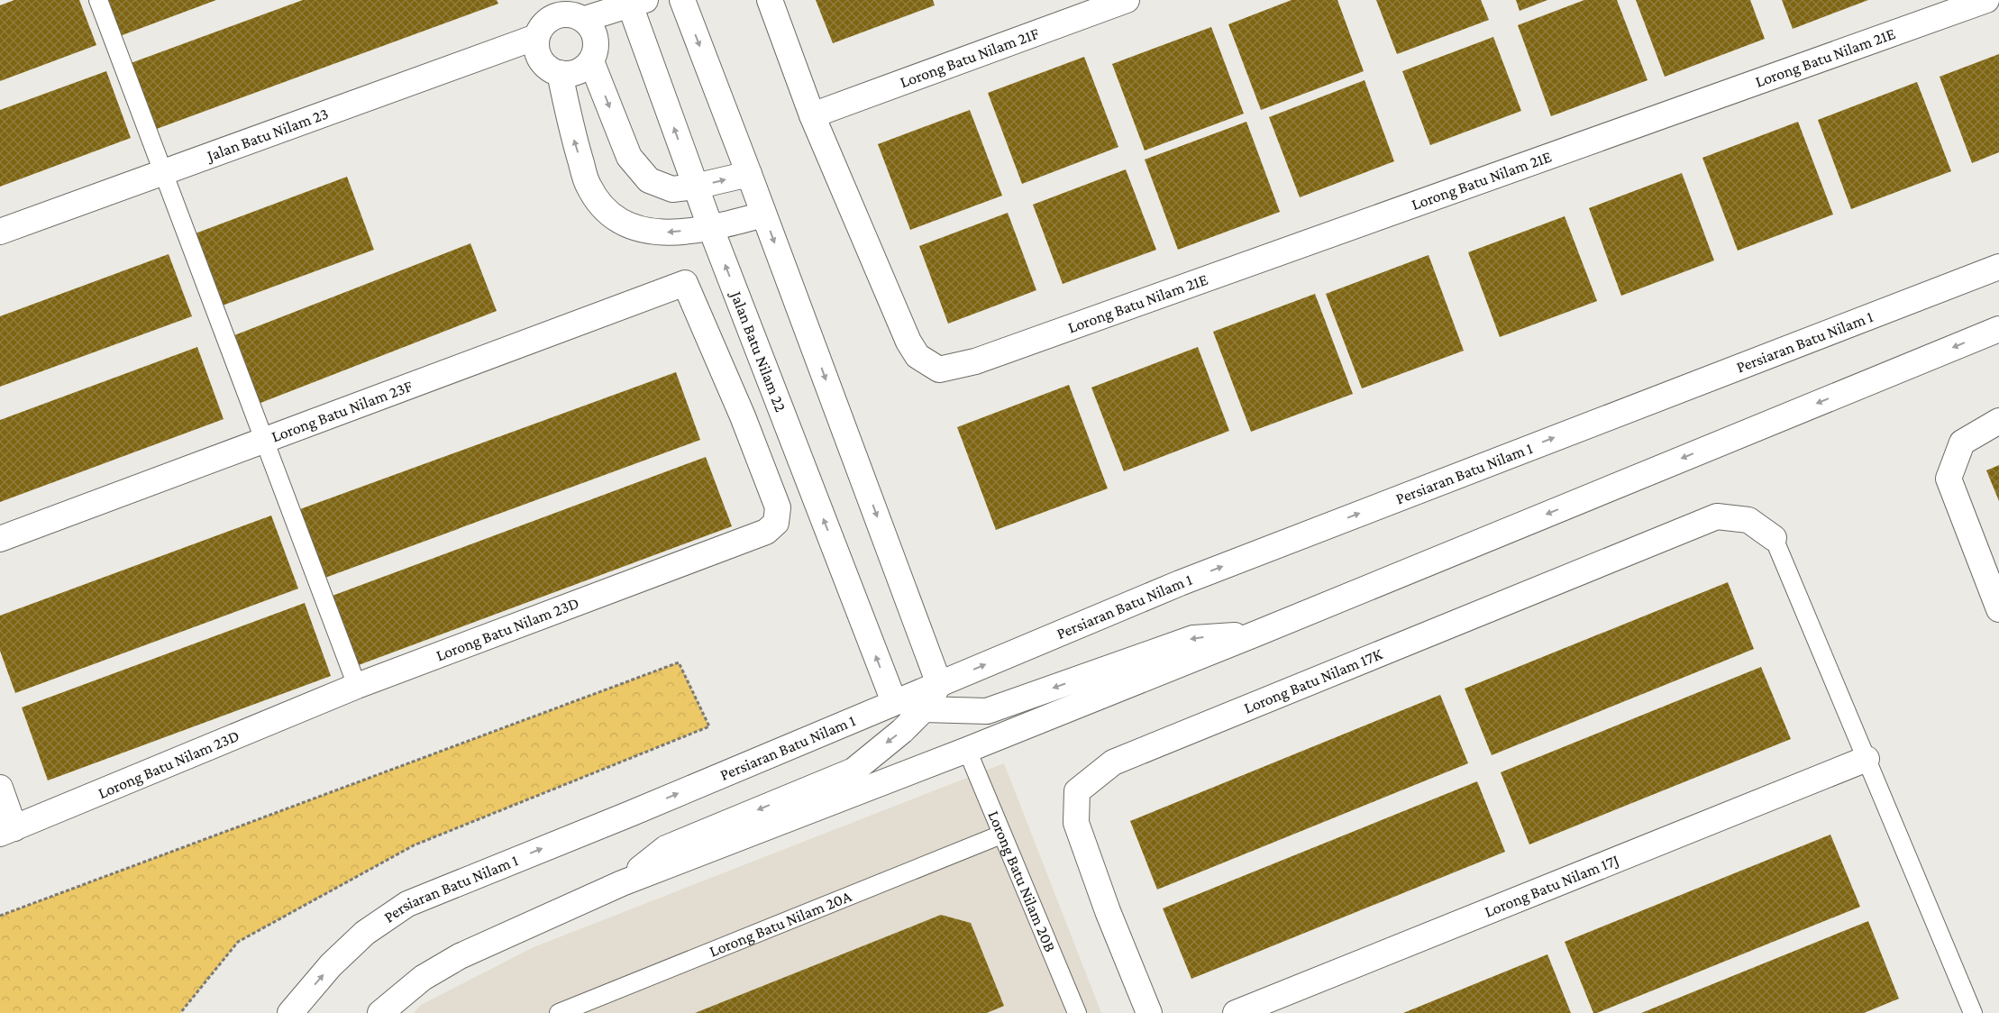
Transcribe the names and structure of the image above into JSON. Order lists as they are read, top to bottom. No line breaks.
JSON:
{"streets":{"street":["Lorong Batu Nilam 21F","Lorong Batu Nilam 21E","Jalan Batu Nilam 23","Persiaran Batu Nilam 1","Jalan Batu Nilam 22","Lorong Batu Nilam 23F","Lorong Batu Nilam 23D","Lorong Batu Nilam 17K","Lorong Batu Nilam 17J"],"lane":["Lorong Batu Nilam 20B","Lorong Batu Nilam 20A"]},"crossings":[["Lorong Batu Nilam 21F","Lorong Batu Nilam 21E"],["Persiaran Batu Nilam 1","Jalan Batu Nilam 22"],["Lorong Batu Nilam 23F","Lorong Batu Nilam 23D"],["Lorong Batu Nilam 20B","Lorong Batu Nilam 20A"]]}
